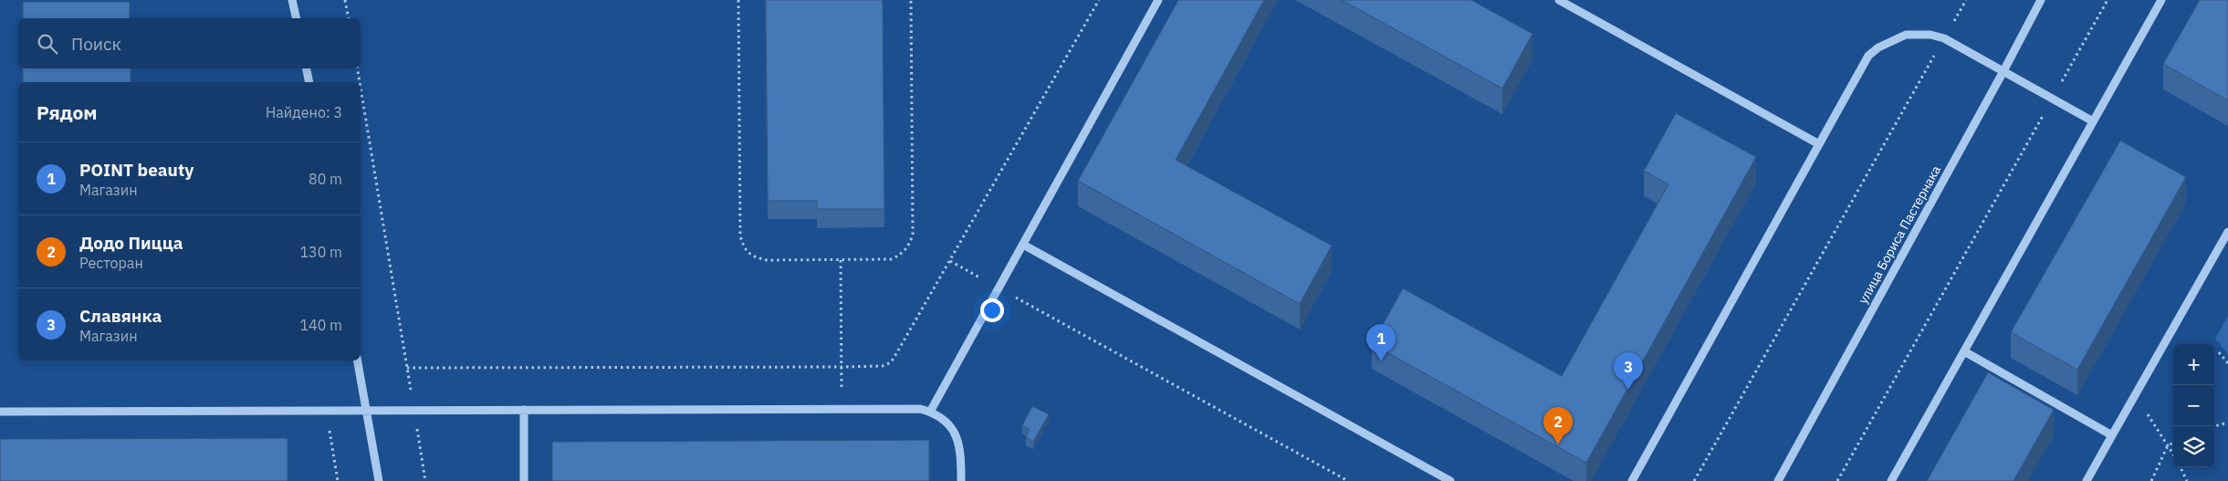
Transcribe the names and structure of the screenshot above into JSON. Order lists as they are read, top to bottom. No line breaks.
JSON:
{"streets":{"street":["улица Бориса Пастернака"]},"page":{"search":"Поиск","heading":["Рядом","Найдено: 3"],"list":[{"mark":"1","name":"POINT beauty","note":"Магазин","value":"80 m"},{"mark":"2","name":"Додо Пицца","note":"Ресторан","value":"130 m"},{"mark":"3","name":"Славянка","note":"Магазин","value":"140 m"}],"pins":["1","3","2"],"map_buttons":["+","−"]}}
